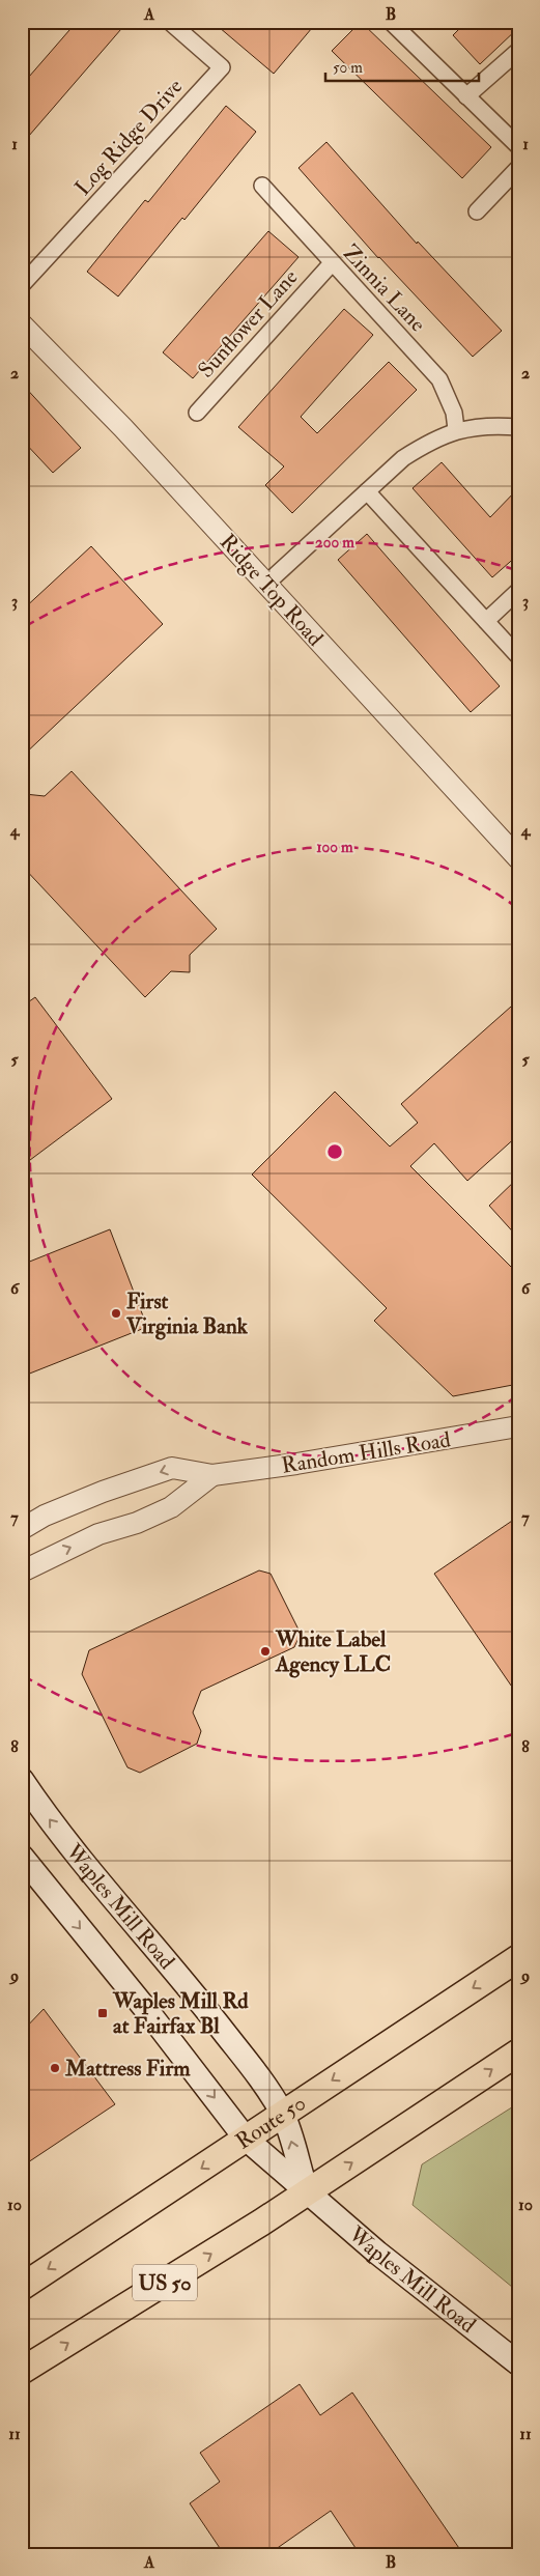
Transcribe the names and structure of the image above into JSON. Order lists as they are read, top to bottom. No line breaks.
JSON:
{"streets":{"main road":["Waples Mill Road","Route 50","US 50"],"street":["Log Ridge Drive","Zinnia Lane","Sunflower Lane","Ridge Top Road","Random Hills Road"]},"crossings":[["Zinnia Lane","Sunflower Lane"],["Waples Mill Road","Route 50"],["Waples Mill Road","US 50"]],"places":{"other":["First Virginia Bank","White Label Agency LLC","Mattress Firm"],"transit":["Waples Mill Rd at Fairfax Bl"]},"scale_bar":"50 m","grid":{"columns":["A","B"],"rows":["1","2","3","4","5","6","7","8","9","10","11"]},"rings":["200 m","100 m"]}
